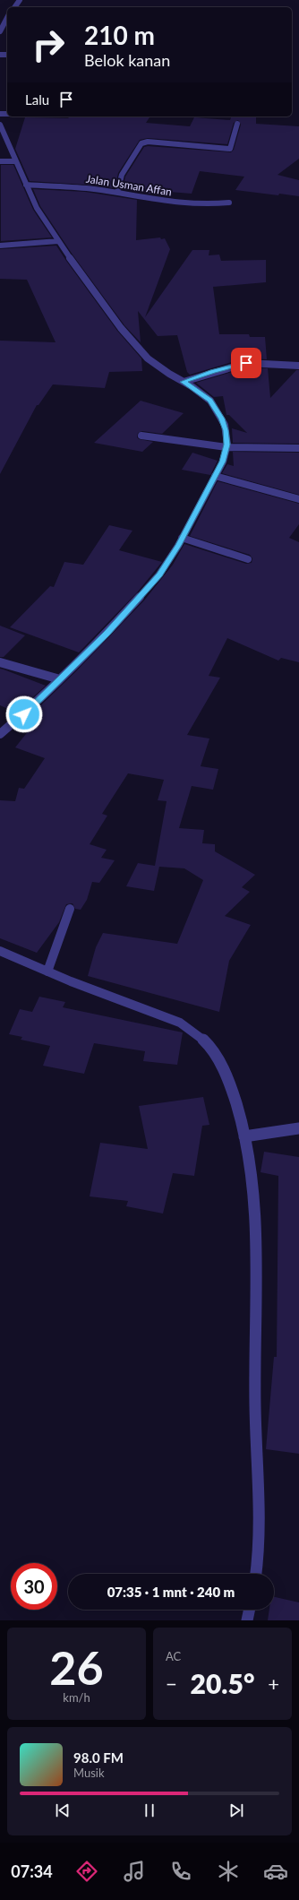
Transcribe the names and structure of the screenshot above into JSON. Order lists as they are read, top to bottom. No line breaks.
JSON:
{"streets":{"street":["Jalan Usman Affan"]},"page":{"turn":["210 m","Belok kanan"],"then":"Lalu","limit":"30","trip":"07:35 · 1 mnt · 240 m","tile":[["26","km/h"],"AC"],"heat":["−","20.5°","+"],"song":["98.0 FM","Musik"],"tabs":"07:34"}}
